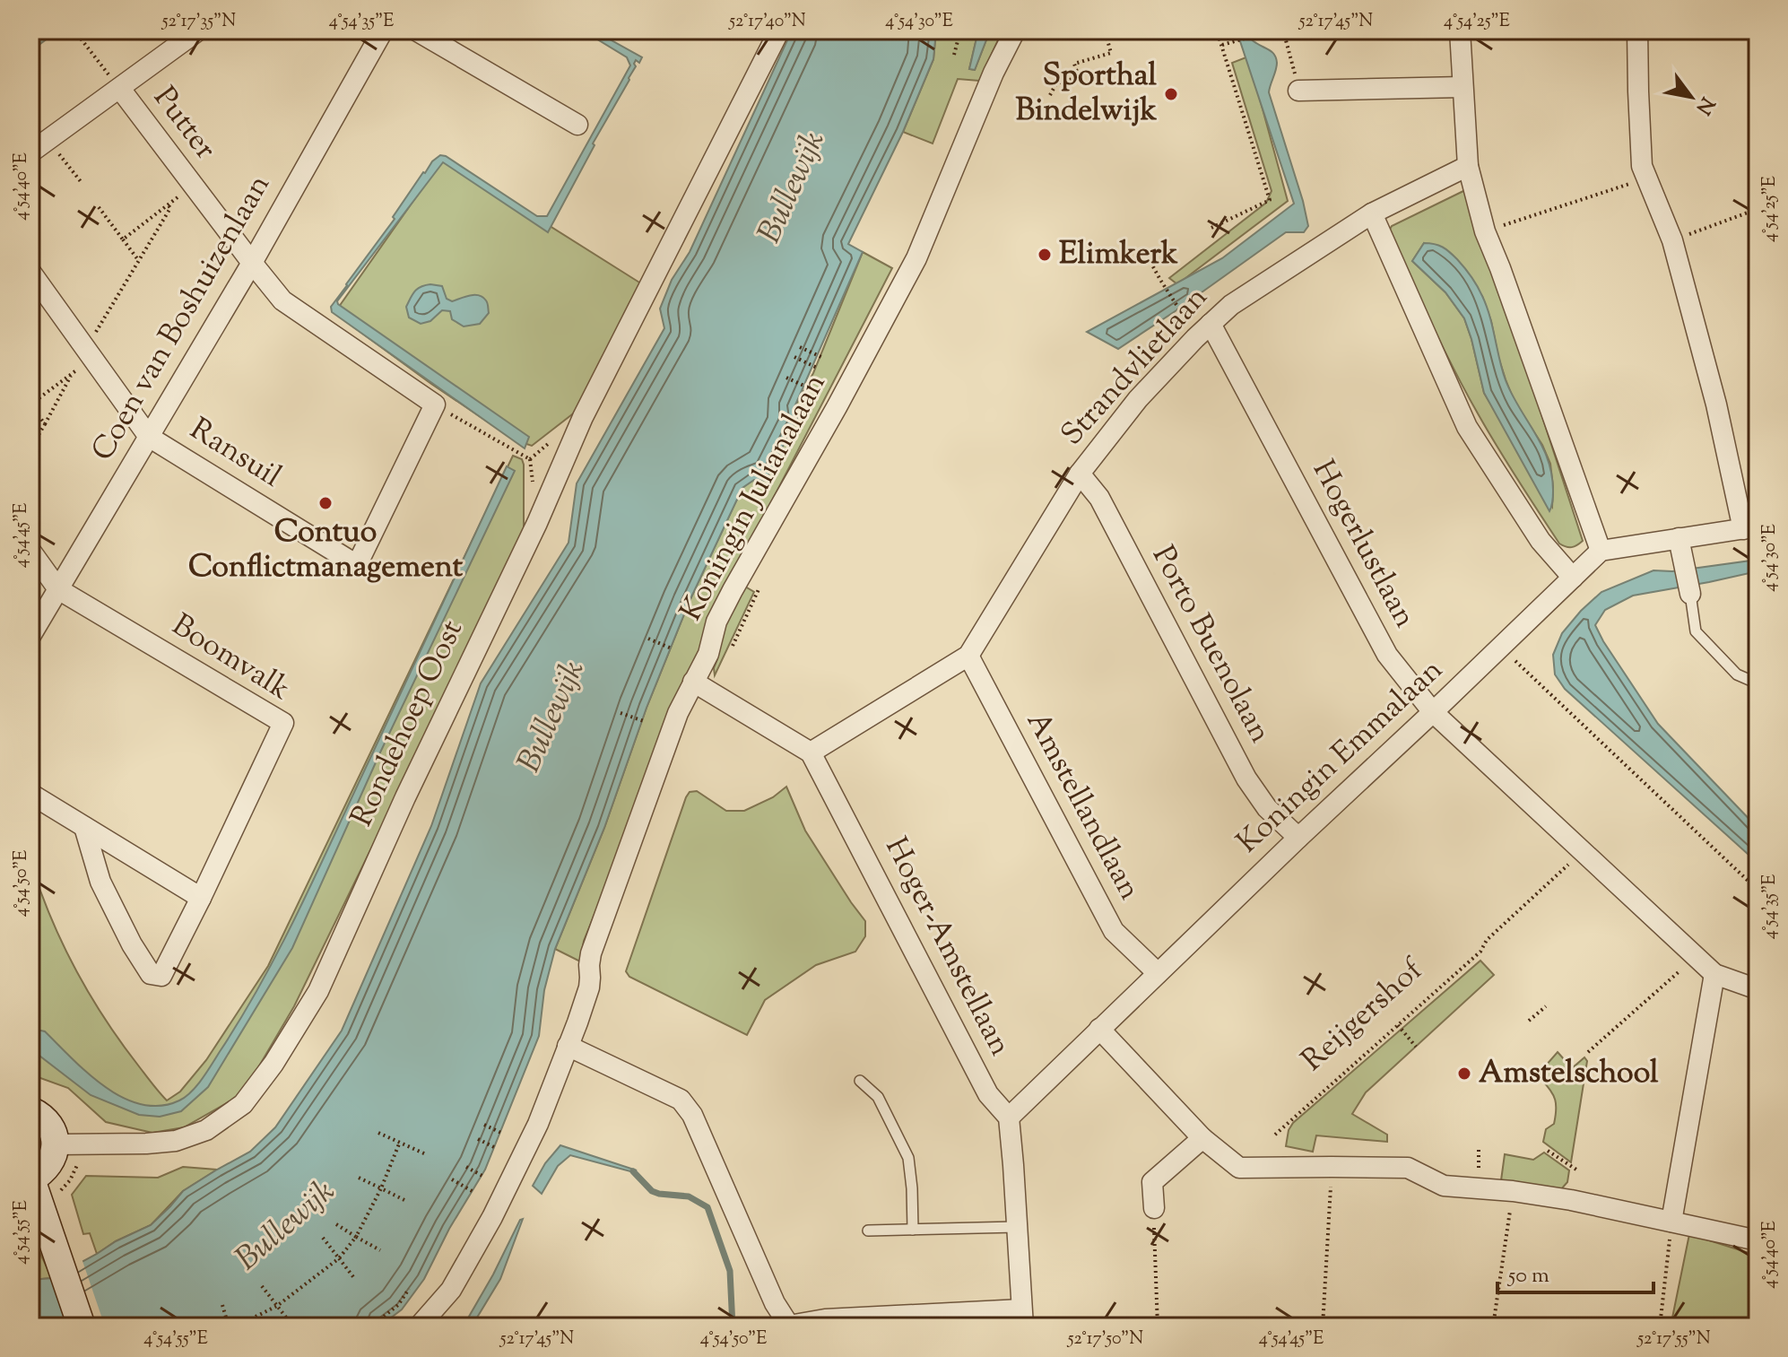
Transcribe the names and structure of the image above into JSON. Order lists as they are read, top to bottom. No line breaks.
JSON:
{"streets":{"street":["Putter","Coen van Boshuizenlaan","Strandvlietlaan","Ransuil","Koningin Julianalaan","Hogerlustlaan","Porto Buenolaan","Boomvalk","Rondehoep Oost","Koningin Emmalaan","Amstellandlaan","Hoger-Amstellaan"],"path":["Reijgershof"]},"crossings":[["Putter","Coen van Boshuizenlaan"],["Coen van Boshuizenlaan","Ransuil"],["Coen van Boshuizenlaan","Boomvalk"],["Strandvlietlaan","Hogerlustlaan"],["Strandvlietlaan","Porto Buenolaan"],["Strandvlietlaan","Amstellandlaan"],["Strandvlietlaan","Hoger-Amstellaan"],["Hogerlustlaan","Koningin Emmalaan"],["Hogerlustlaan","Reijgershof"],["Porto Buenolaan","Koningin Emmalaan"],["Koningin Emmalaan","Amstellandlaan"],["Koningin Emmalaan","Hoger-Amstellaan"]],"water":["Bullewijk"],"places":["Sporthal Bindelwijk","Elimkerk","Contuo Conflictmanagement","Amstelschool"],"scale_bar":"50 m","north":"bottom right","coordinates":["52°17'35\"N","4°54'35\"E","52°17'40\"N","4°54'30\"E","52°17'45\"N","4°54'25\"E","4°54'40\"E","4°54'45\"E","4°54'50\"E","4°54'55\"E","52°17'50\"N","52°17'55\"N"]}
